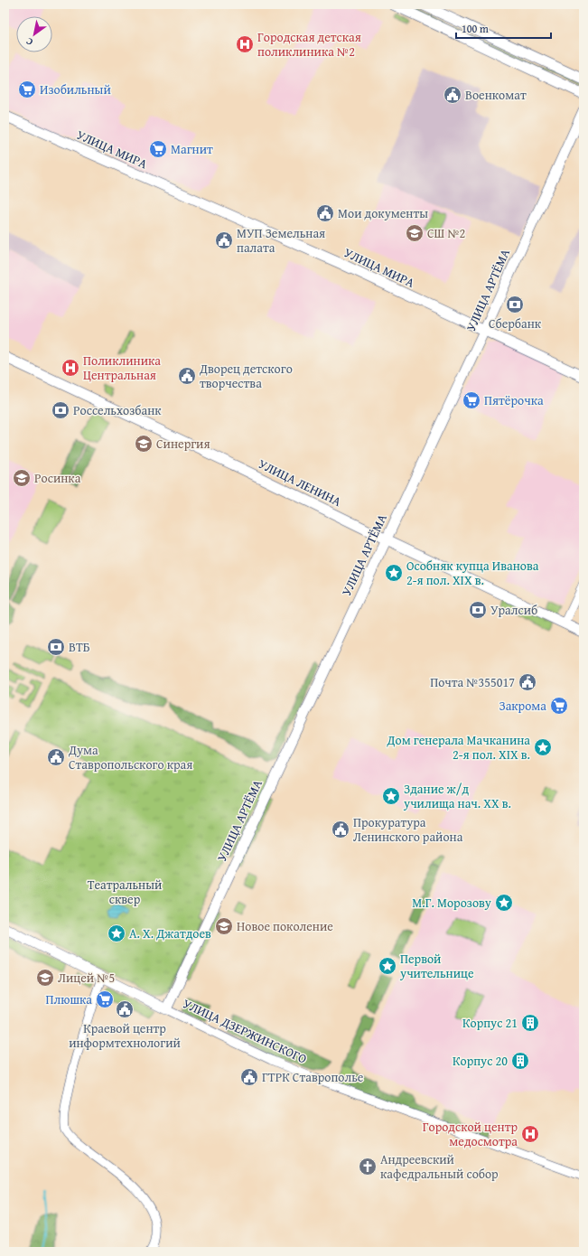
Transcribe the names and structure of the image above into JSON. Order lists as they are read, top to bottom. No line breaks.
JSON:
{"streets":{"main road":["УЛИЦА МИРА","УЛИЦА АРТЁМА","УЛИЦА ЛЕНИНА","УЛИЦА ДЗЕРЖИНСКОГО"]},"crossings":[["УЛИЦА МИРА","УЛИЦА АРТЁМА"],["УЛИЦА АРТЁМА","УЛИЦА ЛЕНИНА"],["УЛИЦА АРТЁМА","УЛИЦА ДЗЕРЖИНСКОГО"]],"parks":["Театральный сквер"],"places":{"hospital":["Городская детская поликлиника №2","Поликлиника Центральная","Городской центр медосмотра"],"supermarket":["Изобильный","Магнит","Пятёрочка","Закрома","Плюшка"],"public building":["Военкомат","Мои документы","МУП Земельная палата","Дворец детского творчества","Почта №355017","Дума Ставропольского края","Прокуратура Ленинского района","Краевой центр информтехнологий","ГТРК Ставрополье"],"school or university":["СШ №2","Синергия","Росинка","Новое поколение","Лицей №5"],"bank":["Сбербанк","Россельхозбанк","Уралсиб","ВТБ"],"place":["Особняк купца Иванова 2-я пол. XIX в.","Дом генерала Мачканина 2-я пол. XIX в.","Здание ж/д училища нач. ХХ в.","М.Г. Морозову","А. Х. Джатдоев","Первой учительнице"],"building":["Корпус 21","Корпус 20"],"church":["Андреевский кафедральный собор"]},"scale_bar":"100 m","north":"bottom left"}
